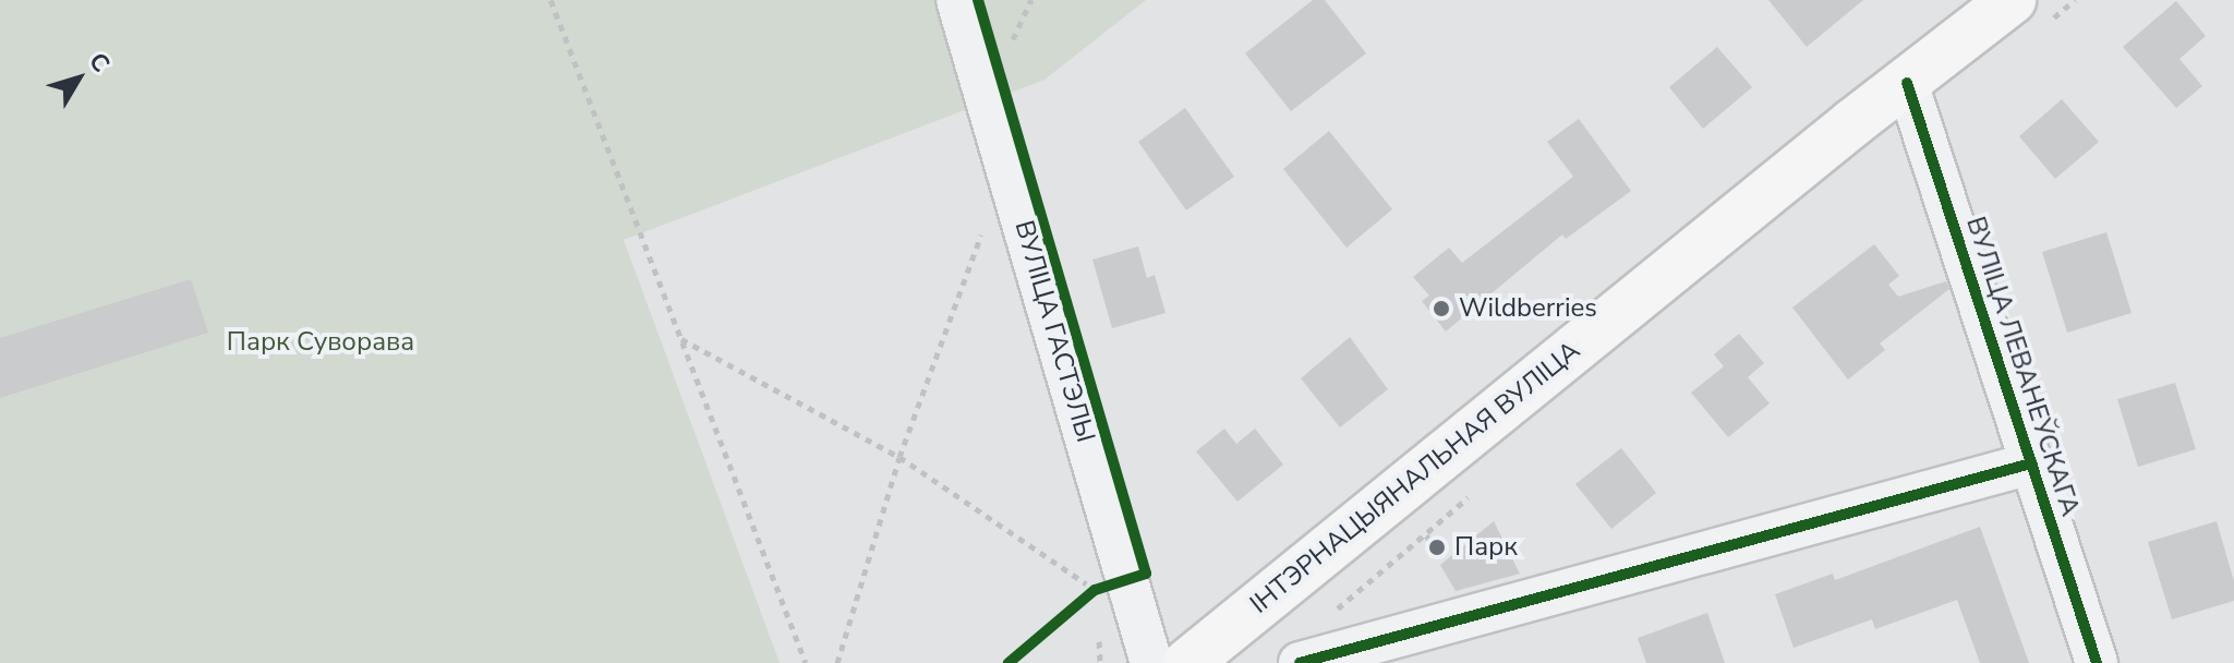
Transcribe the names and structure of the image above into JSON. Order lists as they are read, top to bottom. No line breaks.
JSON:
{"streets":{"main road":["ІНТЭРНАЦЫЯНАЛЬНАЯ ВУЛІЦА"],"street":["ВУЛІЦА ГАСТЭЛЫ","ВУЛІЦА ЛЕВАНЕЎСКАГА"]},"crossings":[["ВУЛІЦА ЛЕВАНЕЎСКАГА","ІНТЭРНАЦЫЯНАЛЬНАЯ ВУЛІЦА"]],"parks":["Парк Суворава"],"places":["Wildberries","Парк"],"north":"top right"}
